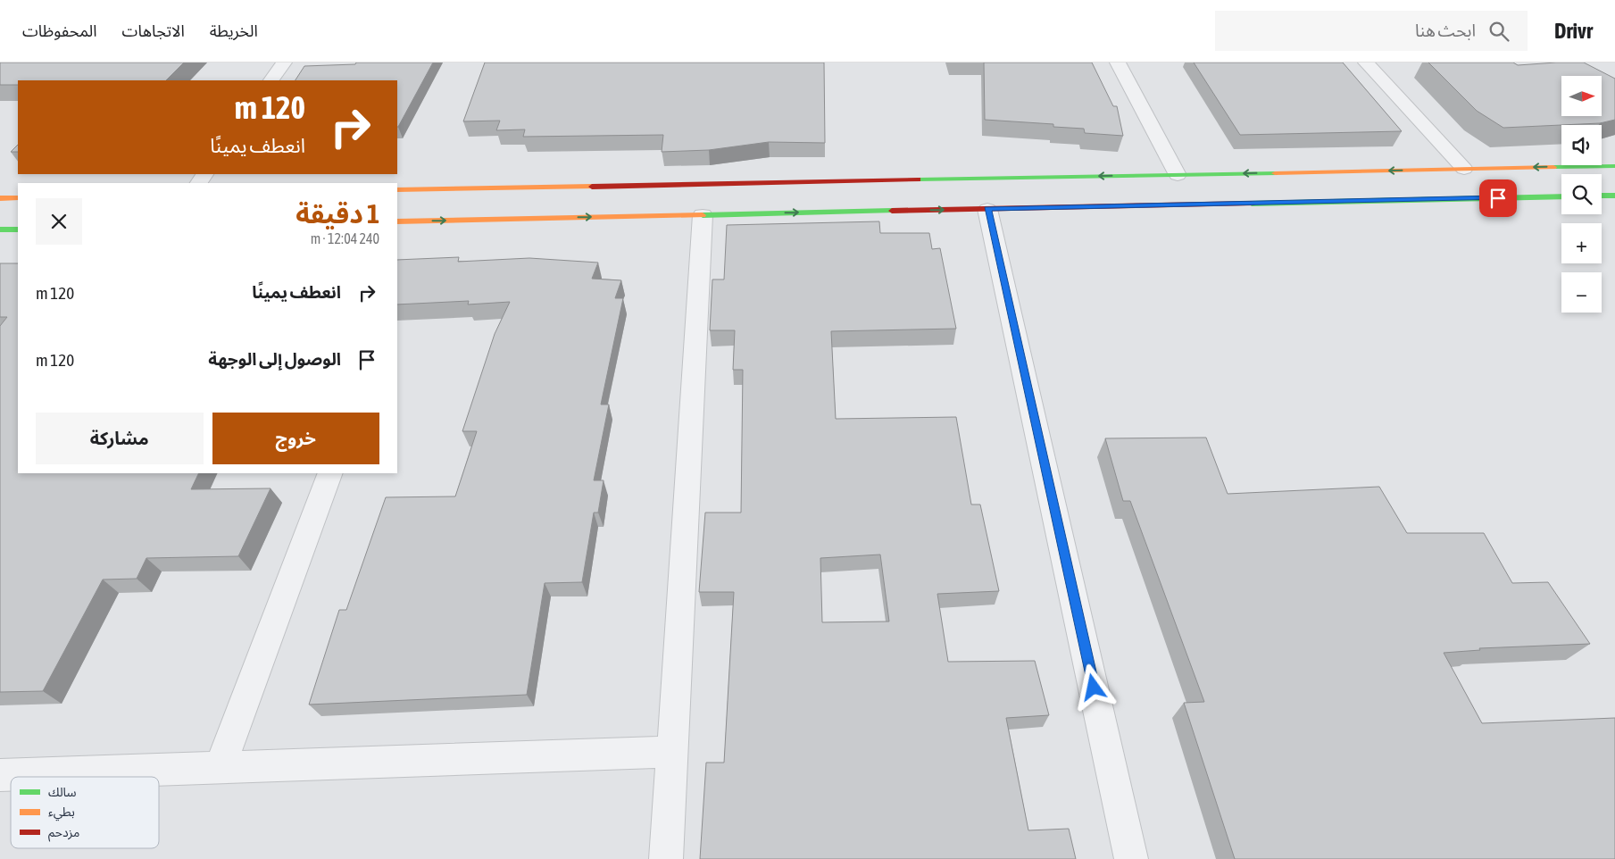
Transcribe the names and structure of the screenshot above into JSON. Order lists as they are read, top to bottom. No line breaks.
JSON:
{"legend":["سالك","بطيء","مزدحم"],"north":"right","page":{"header":"Drivr","search":"ابحث هنا","nav":["الخريطة","الاتجاهات","المحفوظات"],"map_buttons":["+","−"],"turn":["120 m","انعطف يمينًا"],"heading":["1 دقيقة","240 m · 12:04"],"list":[{"name":"انعطف يمينًا","value":"120 m"},{"name":"الوصول إلى الوجهة","value":"120 m"}],"buttons":["خروج","مشاركة"]}}
